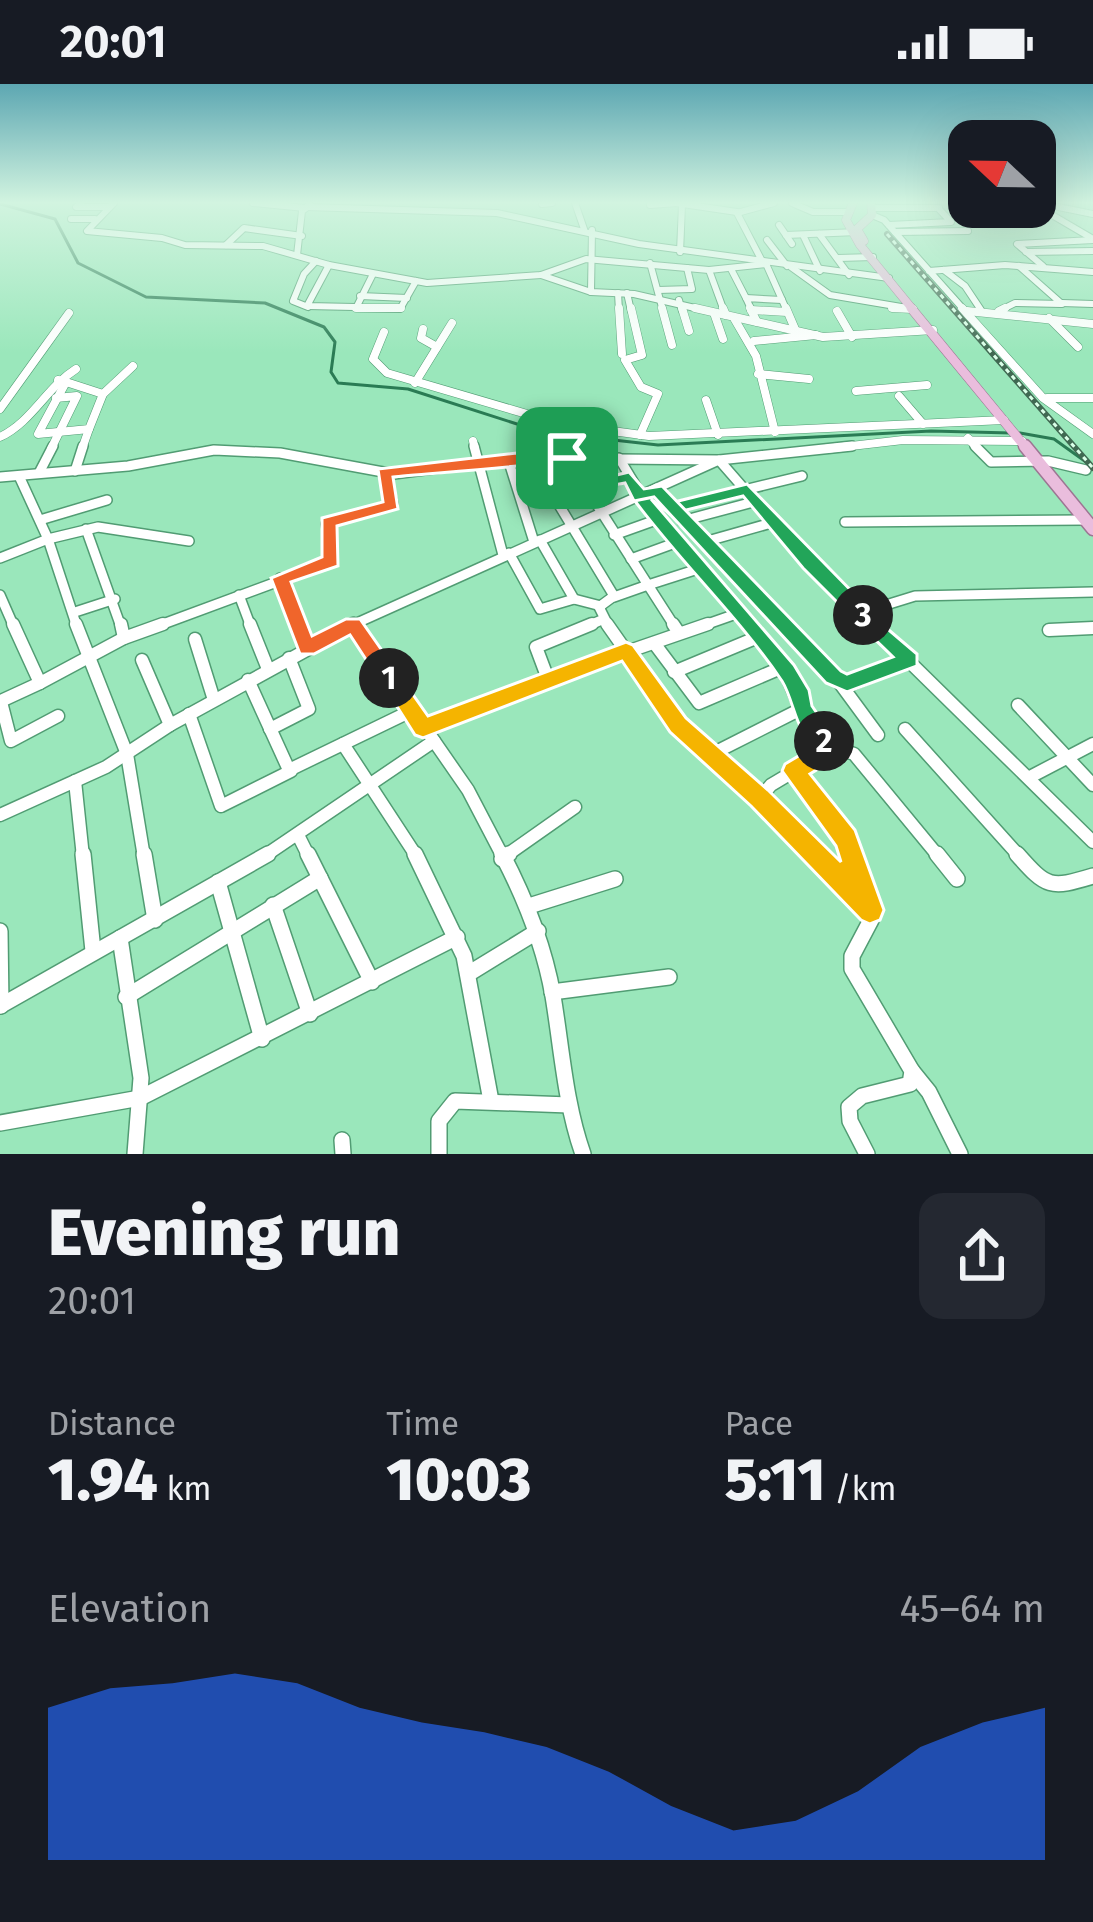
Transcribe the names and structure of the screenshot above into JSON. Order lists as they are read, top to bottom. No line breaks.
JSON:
{"north":"left","page":{"status":"20:01","pins":["3","1","2"],"heading":["Evening run","20:01"],"stats":[["Distance","1.94 km"],["Time","10:03"],["Pace","5:11 /km"]],"chart":["Elevation","45–64 m"]}}
